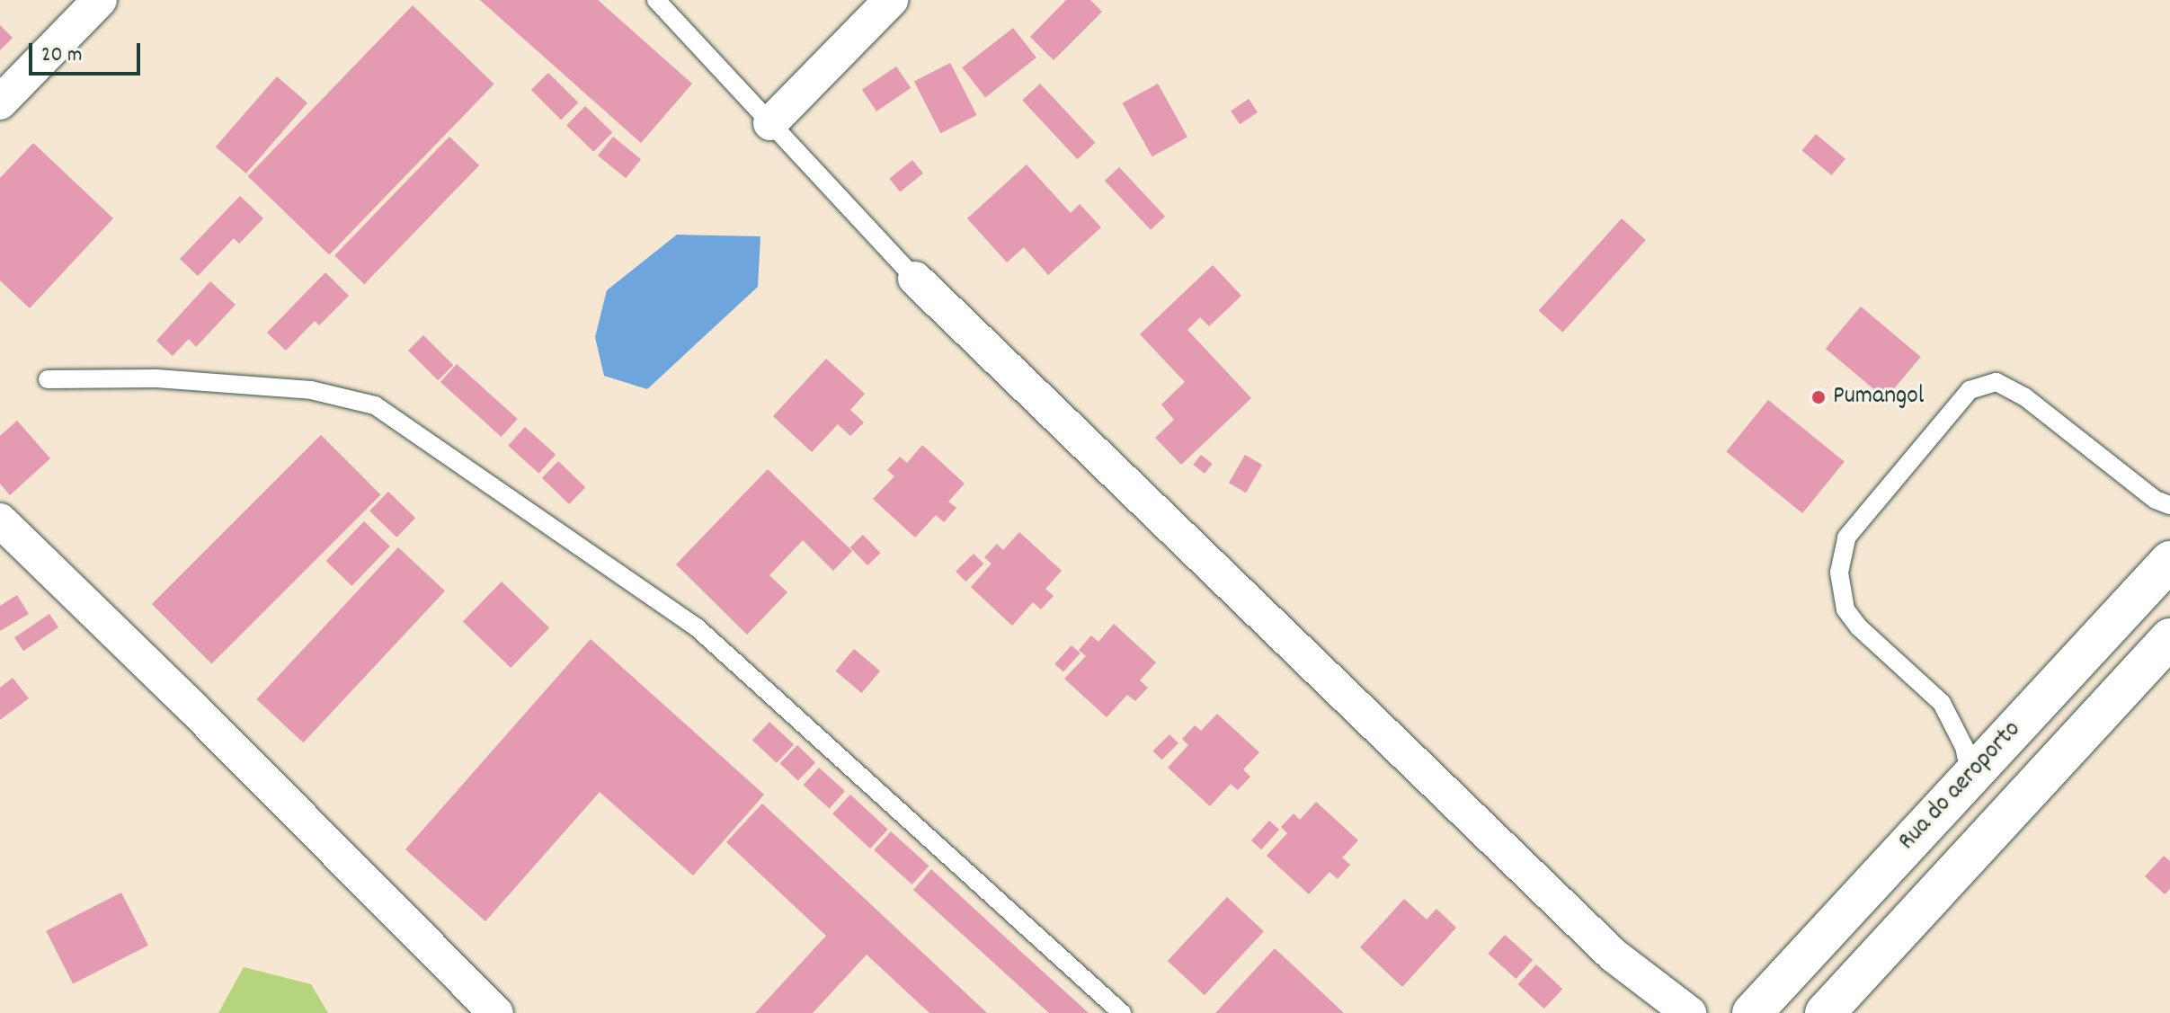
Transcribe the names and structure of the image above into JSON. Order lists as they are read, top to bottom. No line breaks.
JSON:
{"streets":{"main road":["Rua do aeroporto"]},"places":["Pumangol"],"scale_bar":"20 m"}
